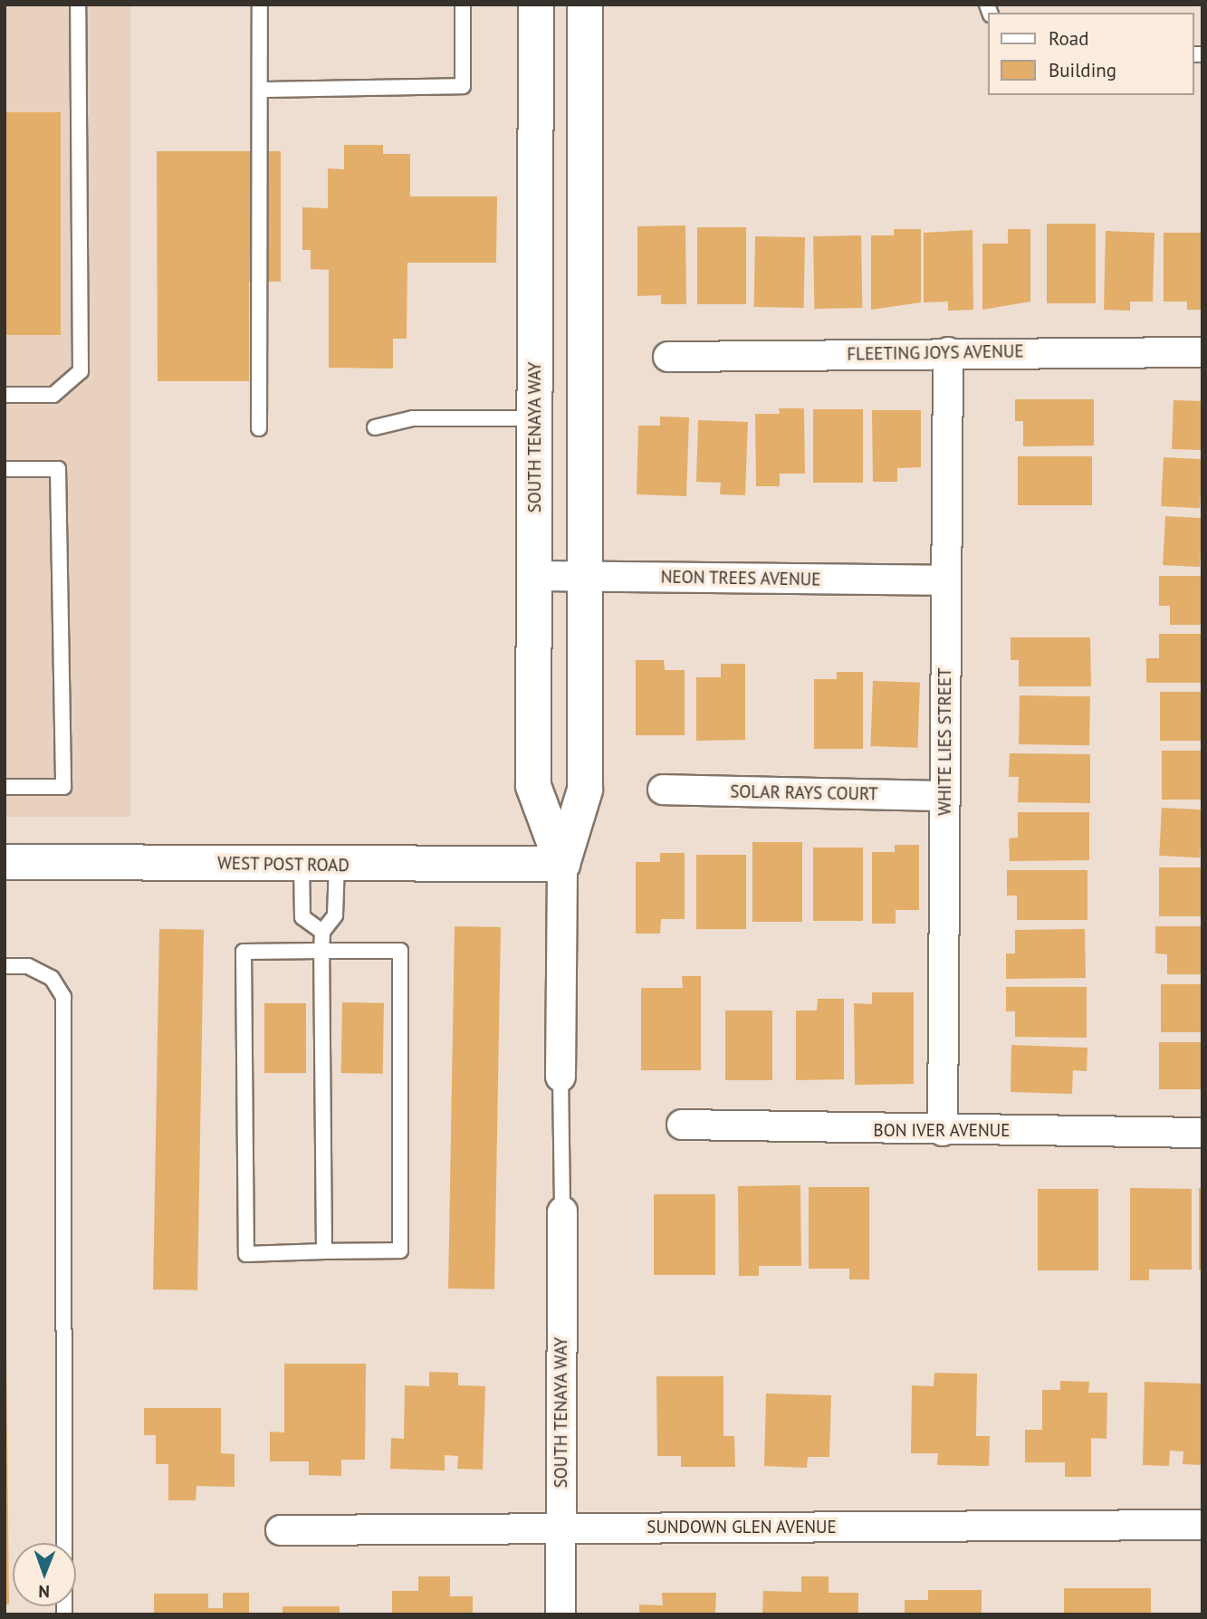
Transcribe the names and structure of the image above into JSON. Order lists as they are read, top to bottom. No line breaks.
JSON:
{"streets":{"street":["FLEETING JOYS AVENUE","SOUTH TENAYA WAY","NEON TREES AVENUE","WHITE LIES STREET","SOLAR RAYS COURT","WEST POST ROAD","BON IVER AVENUE","SUNDOWN GLEN AVENUE"]},"crossings":[["FLEETING JOYS AVENUE","WHITE LIES STREET"],["SOUTH TENAYA WAY","NEON TREES AVENUE"],["SOUTH TENAYA WAY","WEST POST ROAD"],["SOUTH TENAYA WAY","SUNDOWN GLEN AVENUE"],["NEON TREES AVENUE","WHITE LIES STREET"],["WHITE LIES STREET","SOLAR RAYS COURT"],["WHITE LIES STREET","BON IVER AVENUE"]],"legend":["Road","Building"],"north":"bottom"}
